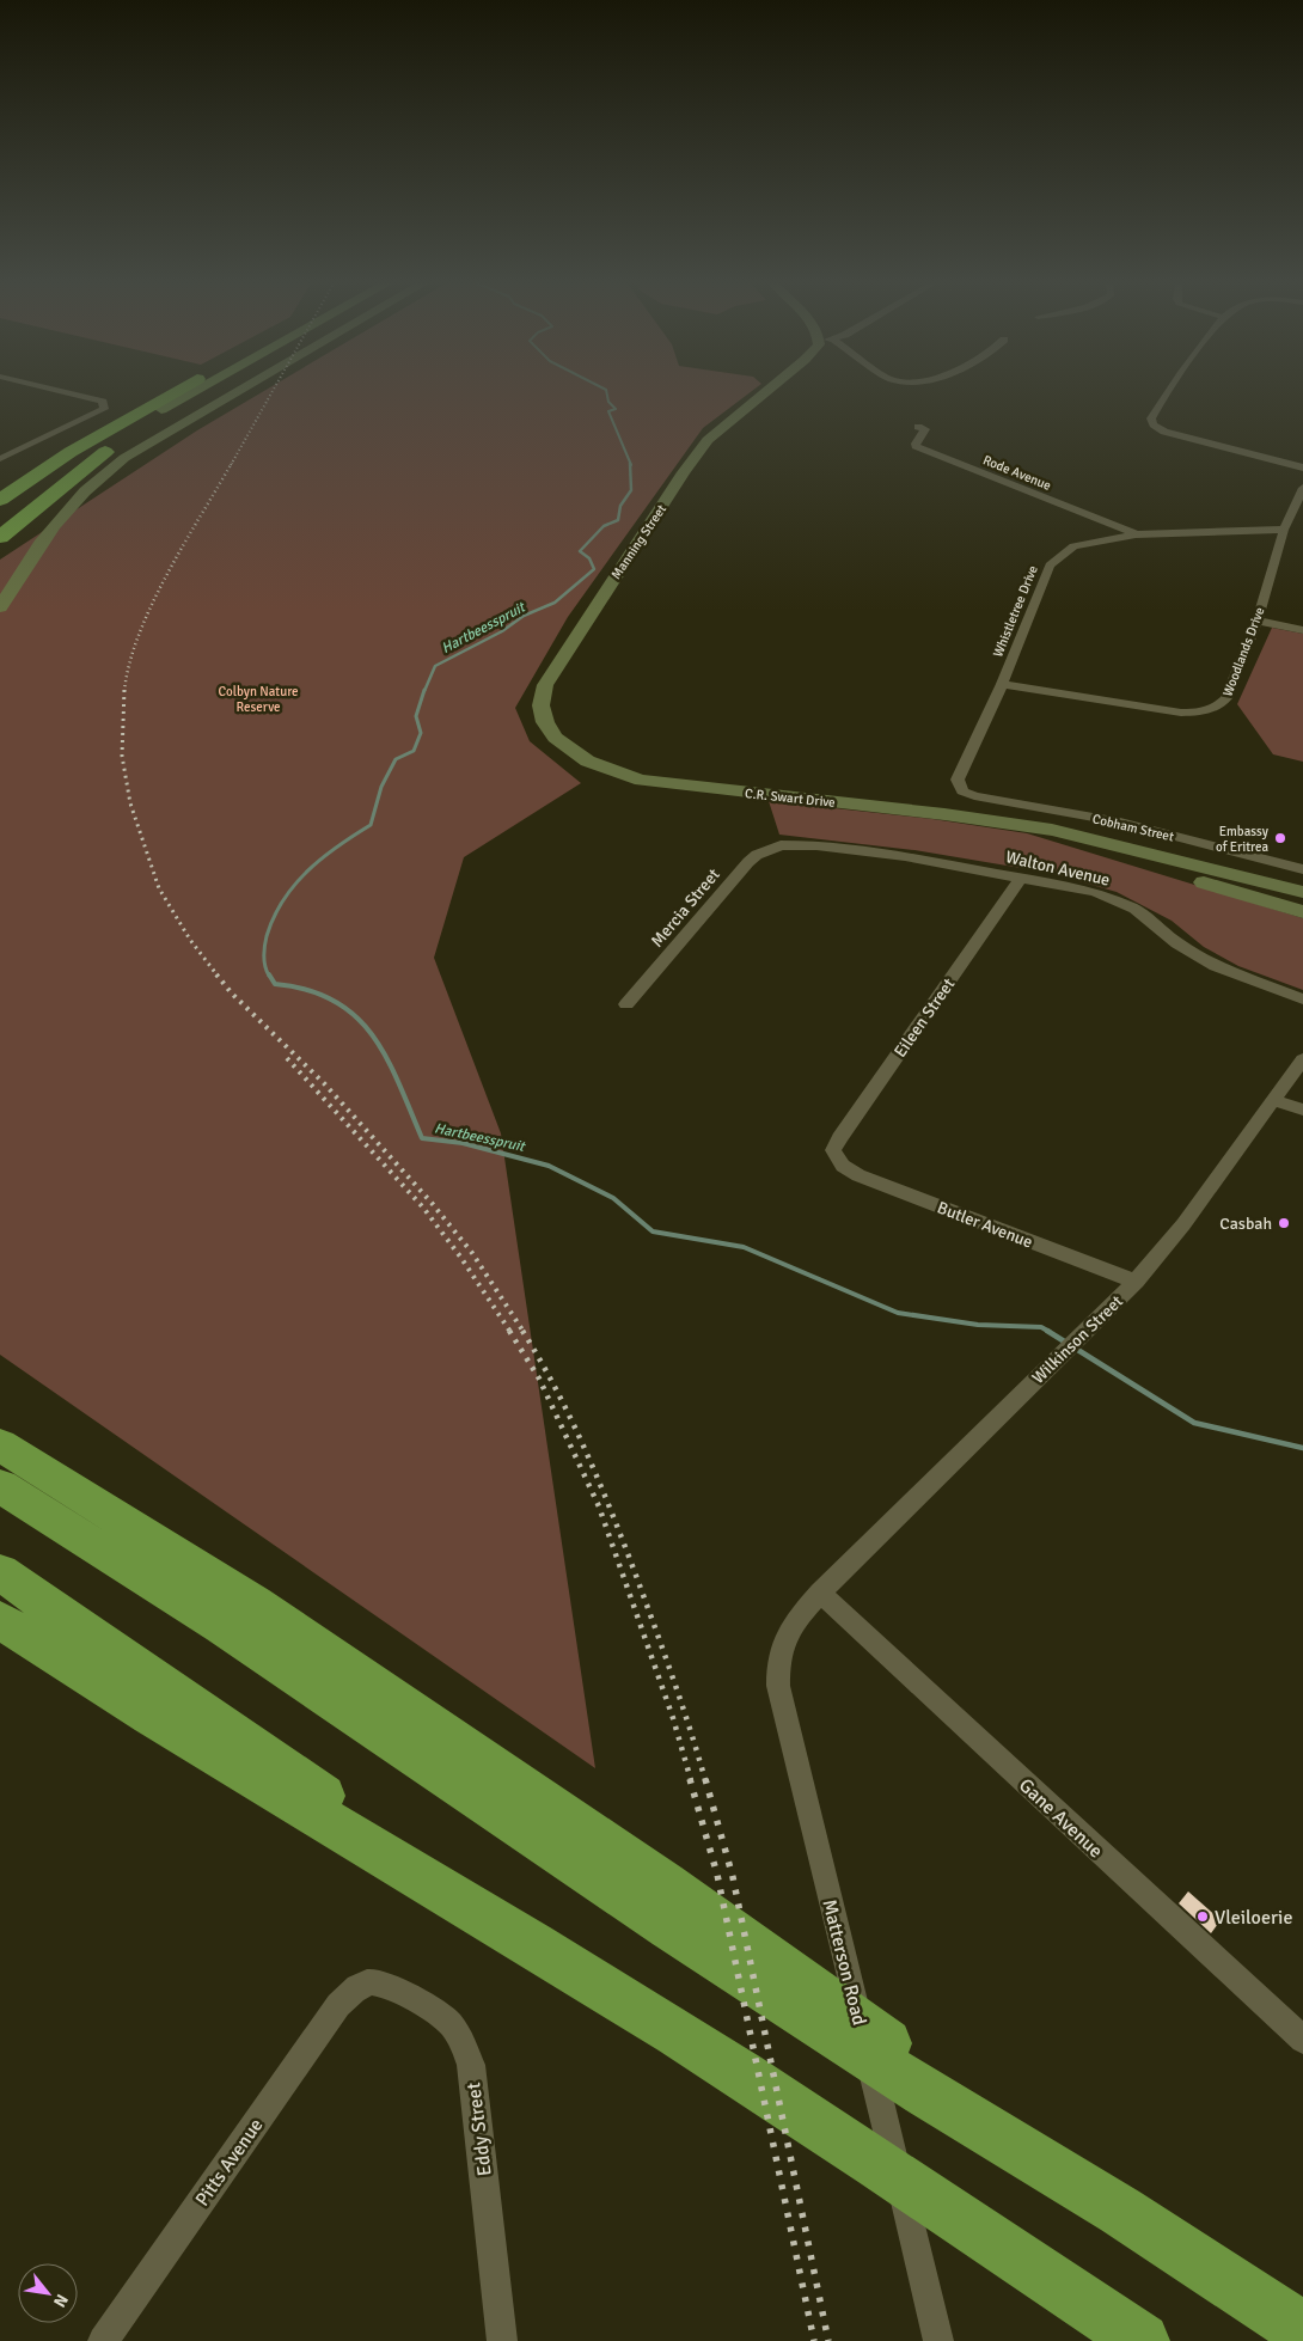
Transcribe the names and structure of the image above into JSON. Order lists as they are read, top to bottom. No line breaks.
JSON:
{"streets":{"street":["Rode Avenue","Manning Street","Whistletree Drive","Woodlands Drive","C.R. Swart Drive","Cobham Street","Walton Avenue","Mercia Street","Eileen Street","Butler Avenue","Wilkinson Street","Gane Avenue","Matterson Road","Eddy Street","Pitts Avenue"]},"crossings":[["Rode Avenue","Whistletree Drive"],["Manning Street","C.R. Swart Drive"],["Whistletree Drive","Woodlands Drive"],["Whistletree Drive","Cobham Street"],["Walton Avenue","Mercia Street"],["Walton Avenue","Eileen Street"],["Eileen Street","Butler Avenue"],["Butler Avenue","Wilkinson Street"],["Wilkinson Street","Gane Avenue"],["Wilkinson Street","Matterson Road"],["Gane Avenue","Matterson Road"],["Eddy Street","Pitts Avenue"]],"water":["Hartbeesspruit"],"parks":["Colbyn Nature Reserve"],"places":["Embassy of Eritrea","Casbah","Vleiloerie"],"north":"bottom right"}
